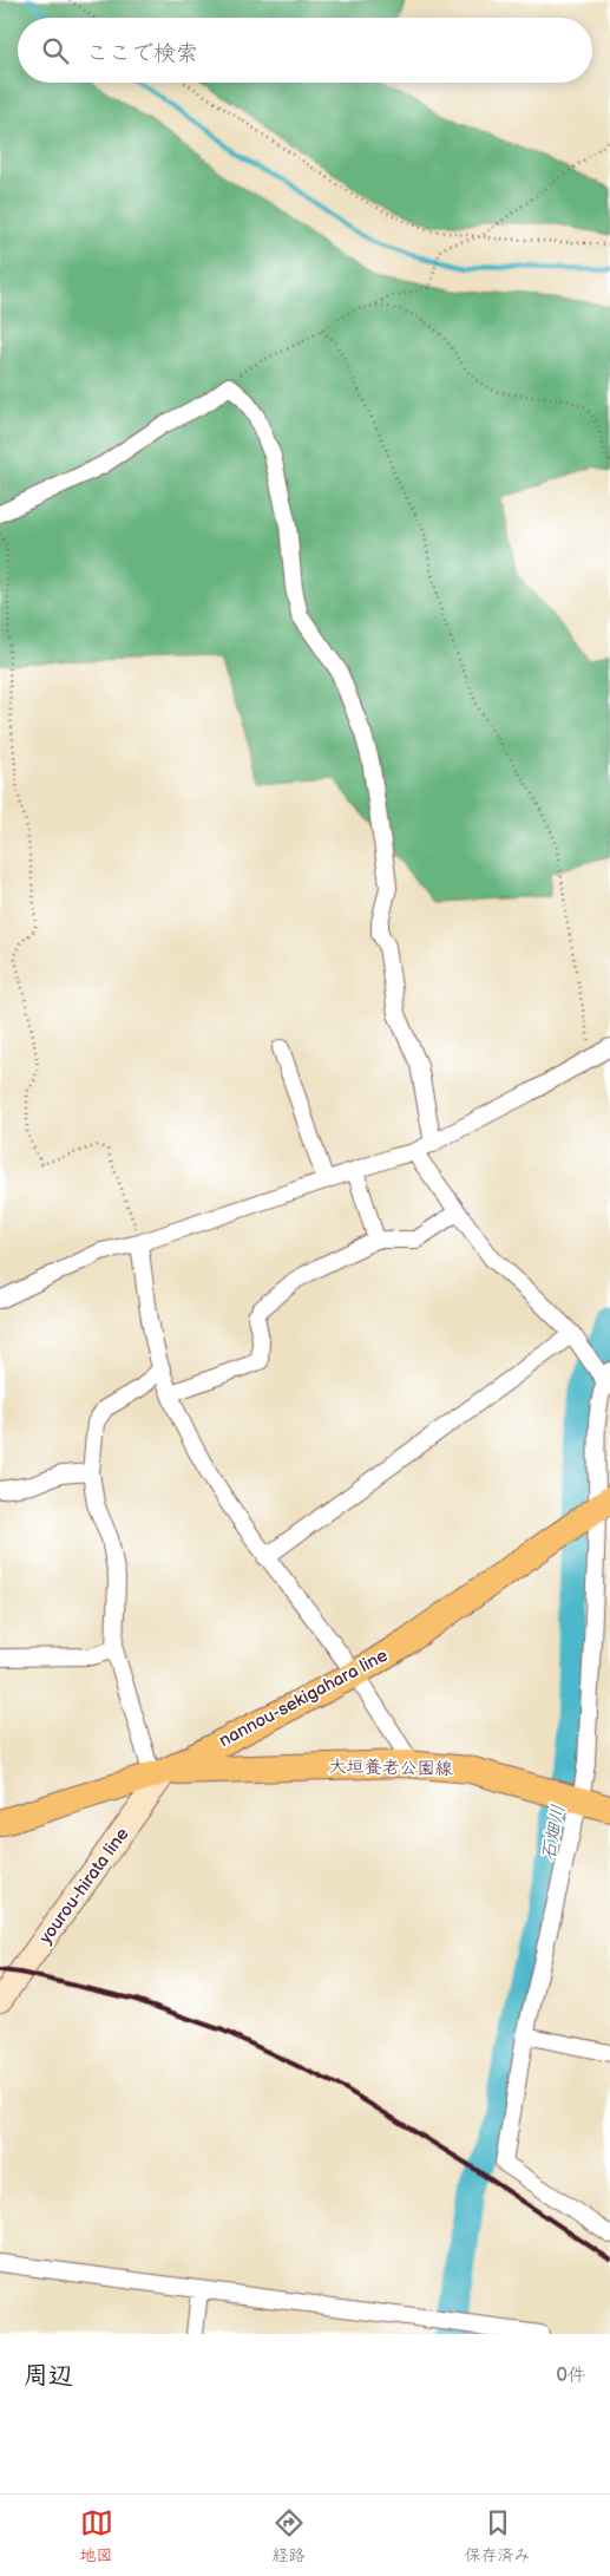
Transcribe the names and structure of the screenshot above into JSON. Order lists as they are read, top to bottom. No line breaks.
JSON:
{"streets":{"main road":["nannou-sekigahara line","大垣養老公園線","yourou-hirata line"]},"crossings":[["nannou-sekigahara line","大垣養老公園線"],["nannou-sekigahara line","yourou-hirata line"],["大垣養老公園線","yourou-hirata line"]],"water":["石畑川"],"page":{"search":"ここで検索","heading":["周辺","0件"],"nav":["地図","経路","保存済み"]}}
